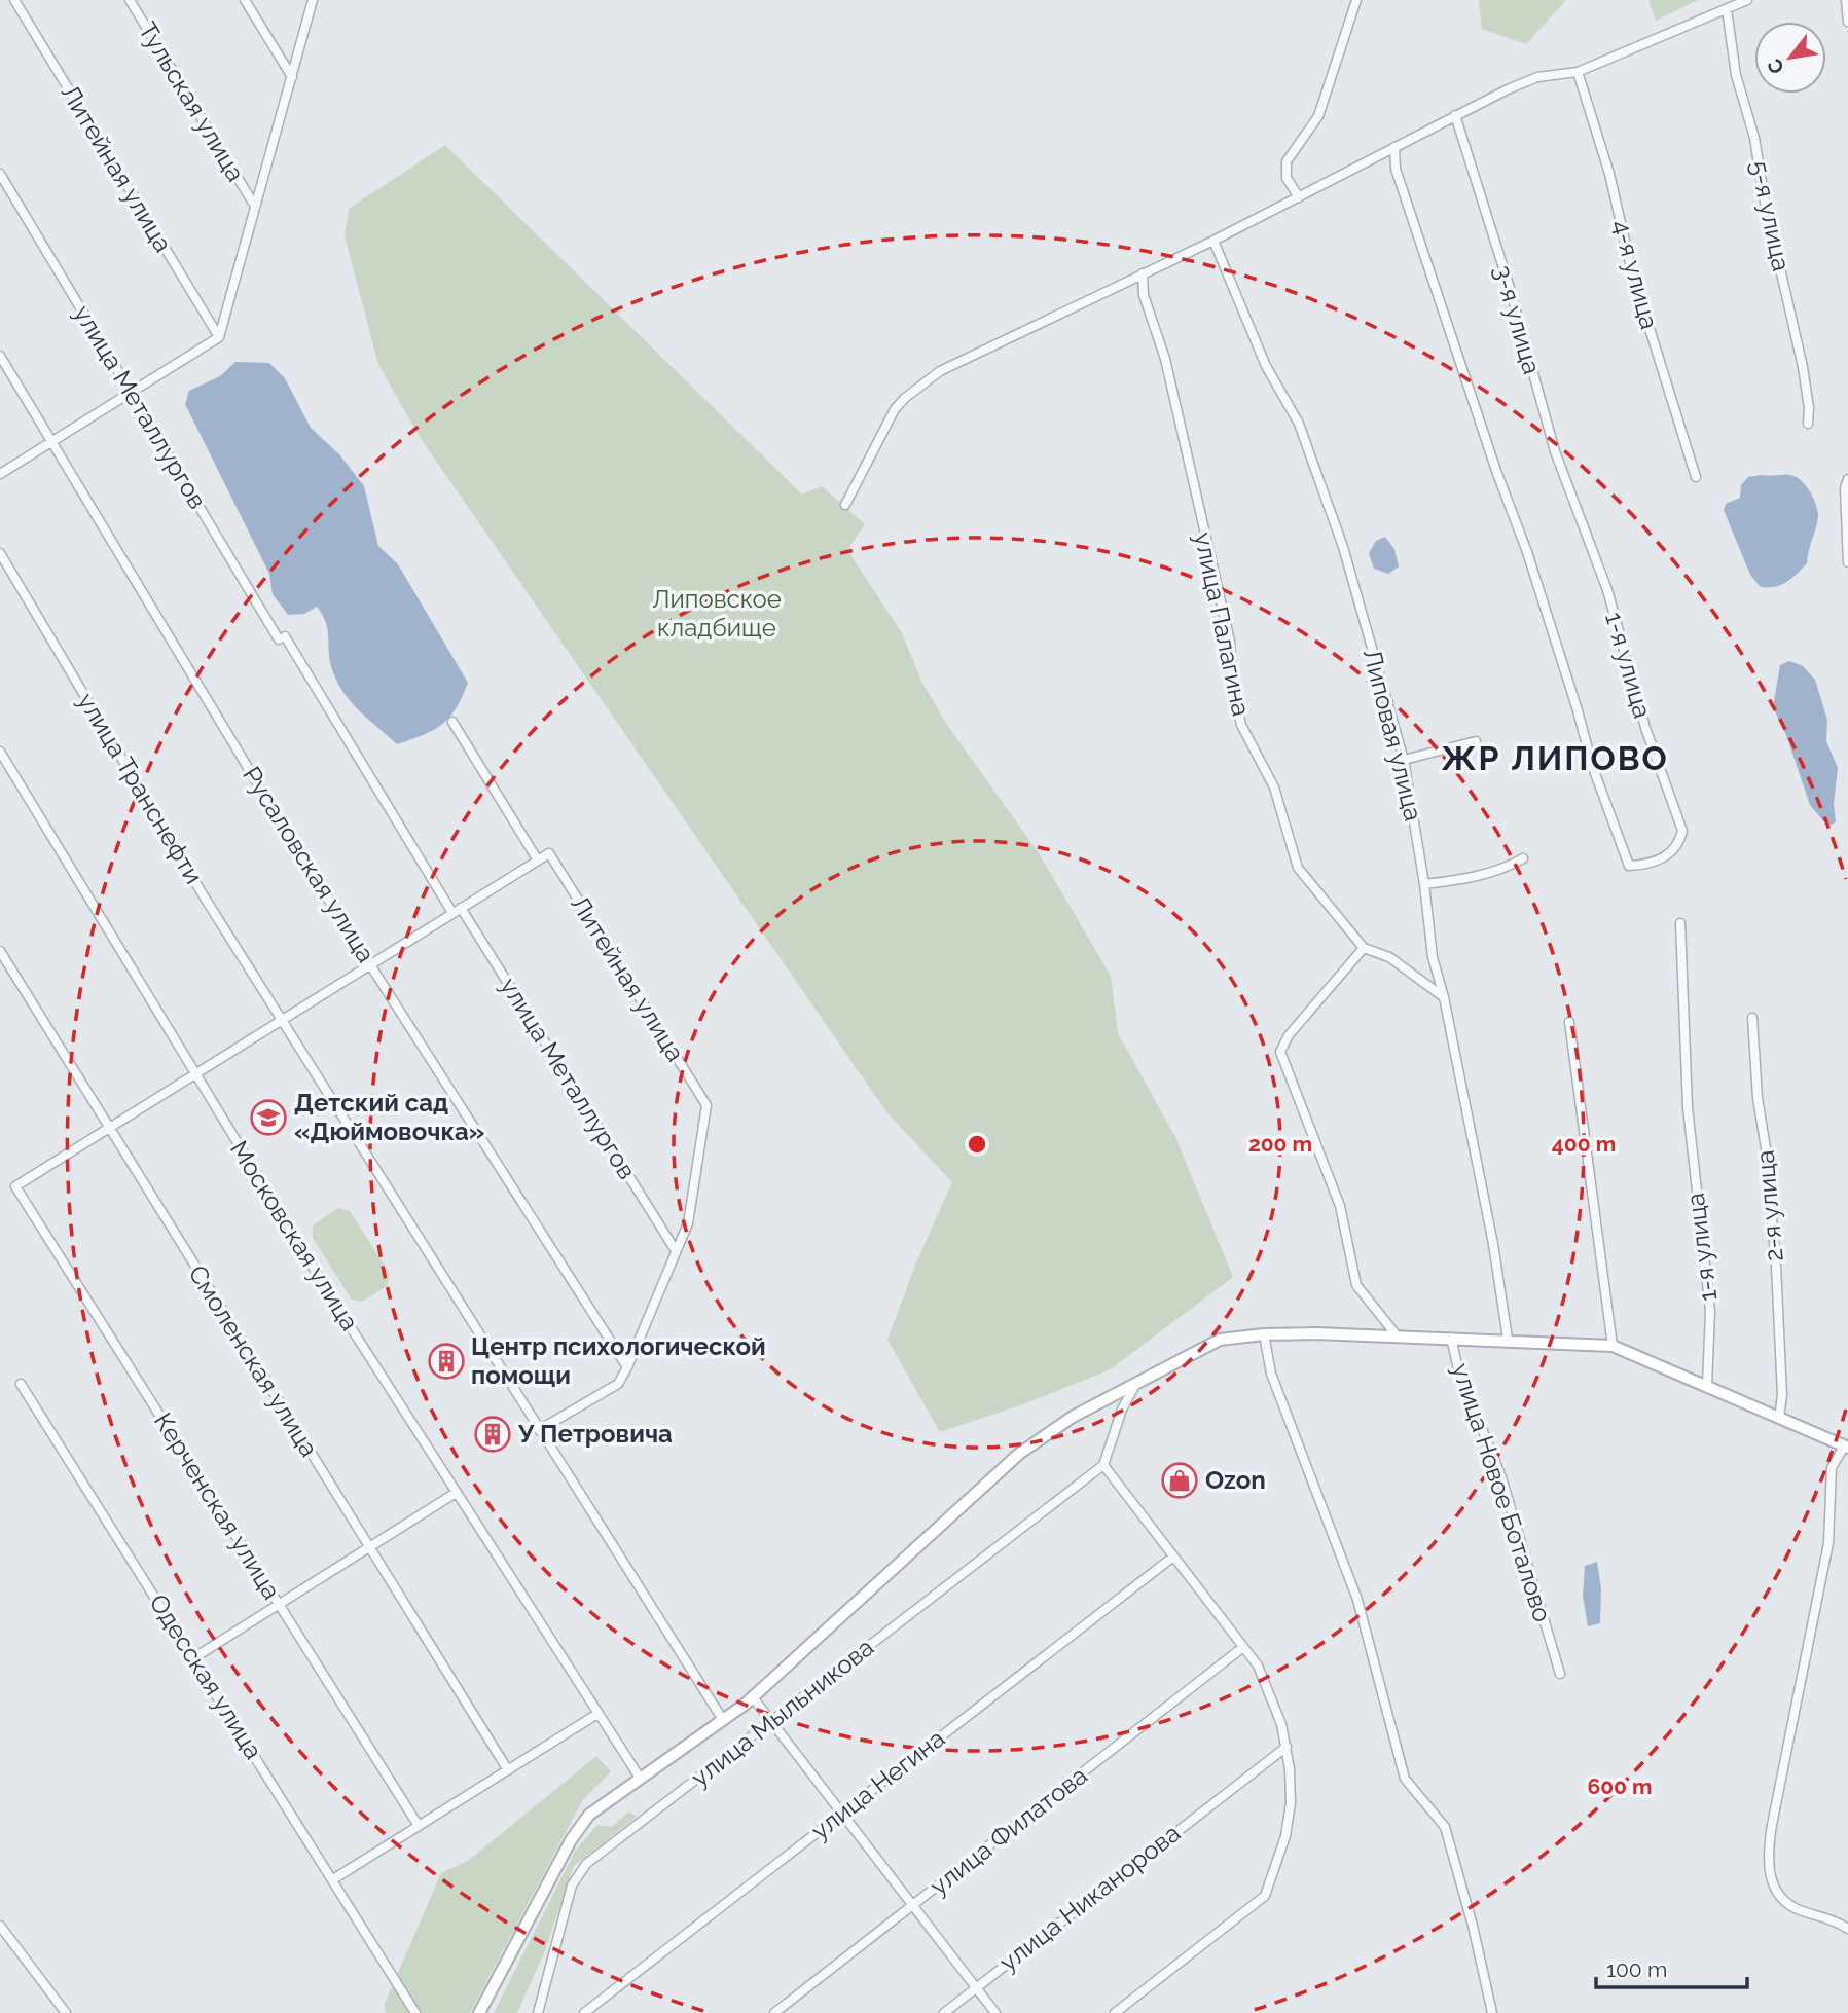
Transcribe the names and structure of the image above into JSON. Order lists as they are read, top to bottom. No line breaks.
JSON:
{"streets":{"street":["Тульская улица","Литейная улица","5-я улица","4-я улица","3-я улица","улица Металлургов","улица Палагина","1-я улица","Липовая улица","улица Транснефти","Русаловская улица","2-я улица","Московская улица","Смоленская улица","улица Новое Боталово","Керченская улица","Одесская улица","улица Мыльникова","улица Негина","улица Филатова","улица Никанорова"]},"crossings":[["Литейная улица","улица Металлургов"],["3-я улица","1-я улица"],["улица Палагина","Липовая улица"],["Смоленская улица","Керченская улица"]],"districts":["ЖР ЛИПОВО"],"parks":["Липовское кладбище"],"places":{"school or university":["Детский сад «Дюймовочка»"],"building":["Центр психологической помощи","У Петровича"],"shop":["Ozon"]},"scale_bar":"100 m","north":"bottom left","rings":["200 m","400 m","600 m"]}
